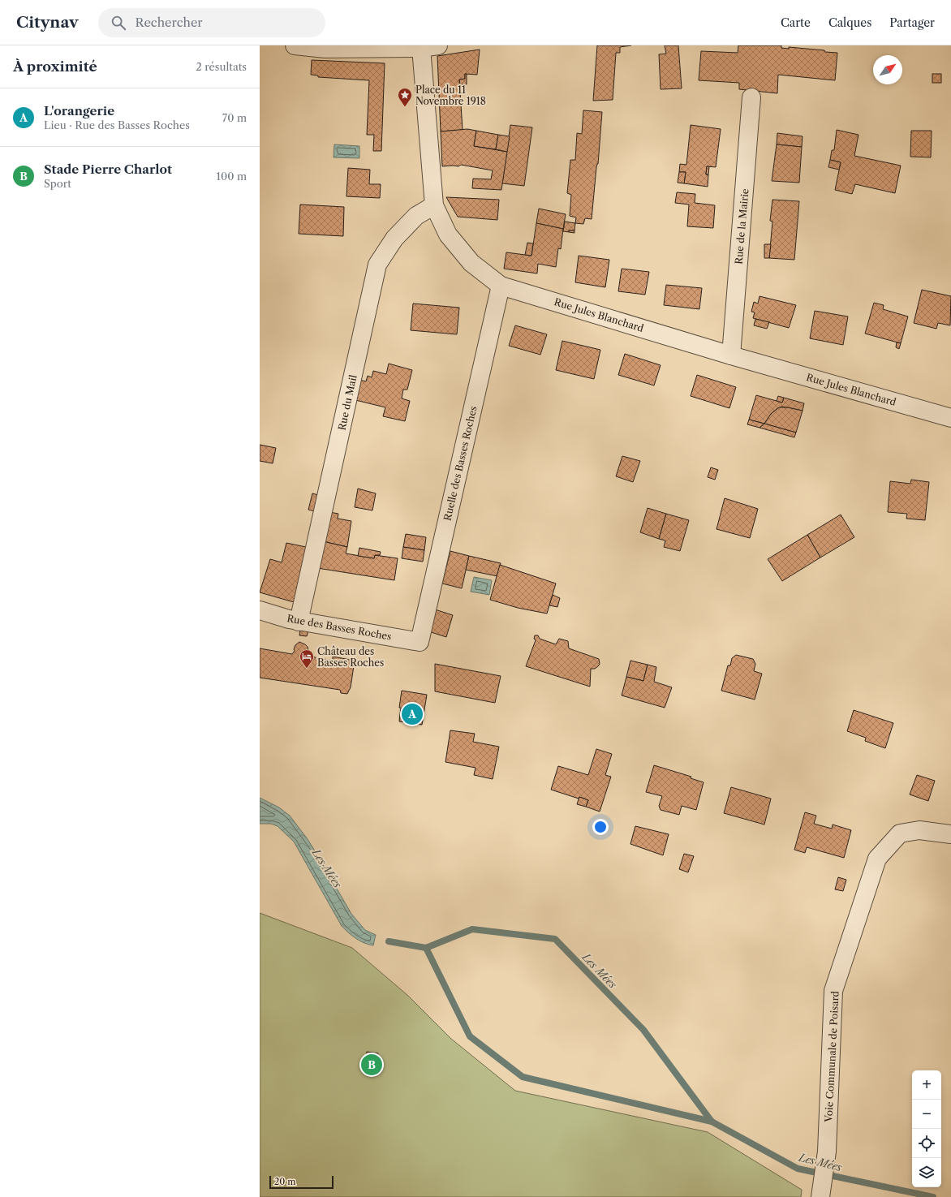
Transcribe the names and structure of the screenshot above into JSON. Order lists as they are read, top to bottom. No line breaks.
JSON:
{"streets":{"street":["Rue de la Mairie","Rue Jules Blanchard","Rue du Mail","Ruelle des Basses Roches","Rue des Basses Roches","Voie Communale de Poisard"]},"crossings":[["Rue de la Mairie","Rue Jules Blanchard"],["Rue Jules Blanchard","Rue du Mail"],["Rue Jules Blanchard","Ruelle des Basses Roches"],["Rue du Mail","Rue des Basses Roches"],["Ruelle des Basses Roches","Rue des Basses Roches"]],"water":["Les Mées"],"places":{"place":["Place du 11 Novembre 1918"],"hotel":["Château des Basses Roches"]},"scale_bar":"20 m","north":"top right","page":{"header":"Citynav","search":"Rechercher","nav":["Carte","Calques","Partager"],"heading":["À proximité","2 résultats"],"list":[{"mark":"A","name":"L'orangerie","note":"Lieu · Rue des Basses Roches","value":"70 m"},{"mark":"B","name":"Stade Pierre Charlot","note":"Sport","value":"100 m"}],"pins":["A","B"],"map_buttons":["+","−"],"scale":"20 m"}}
